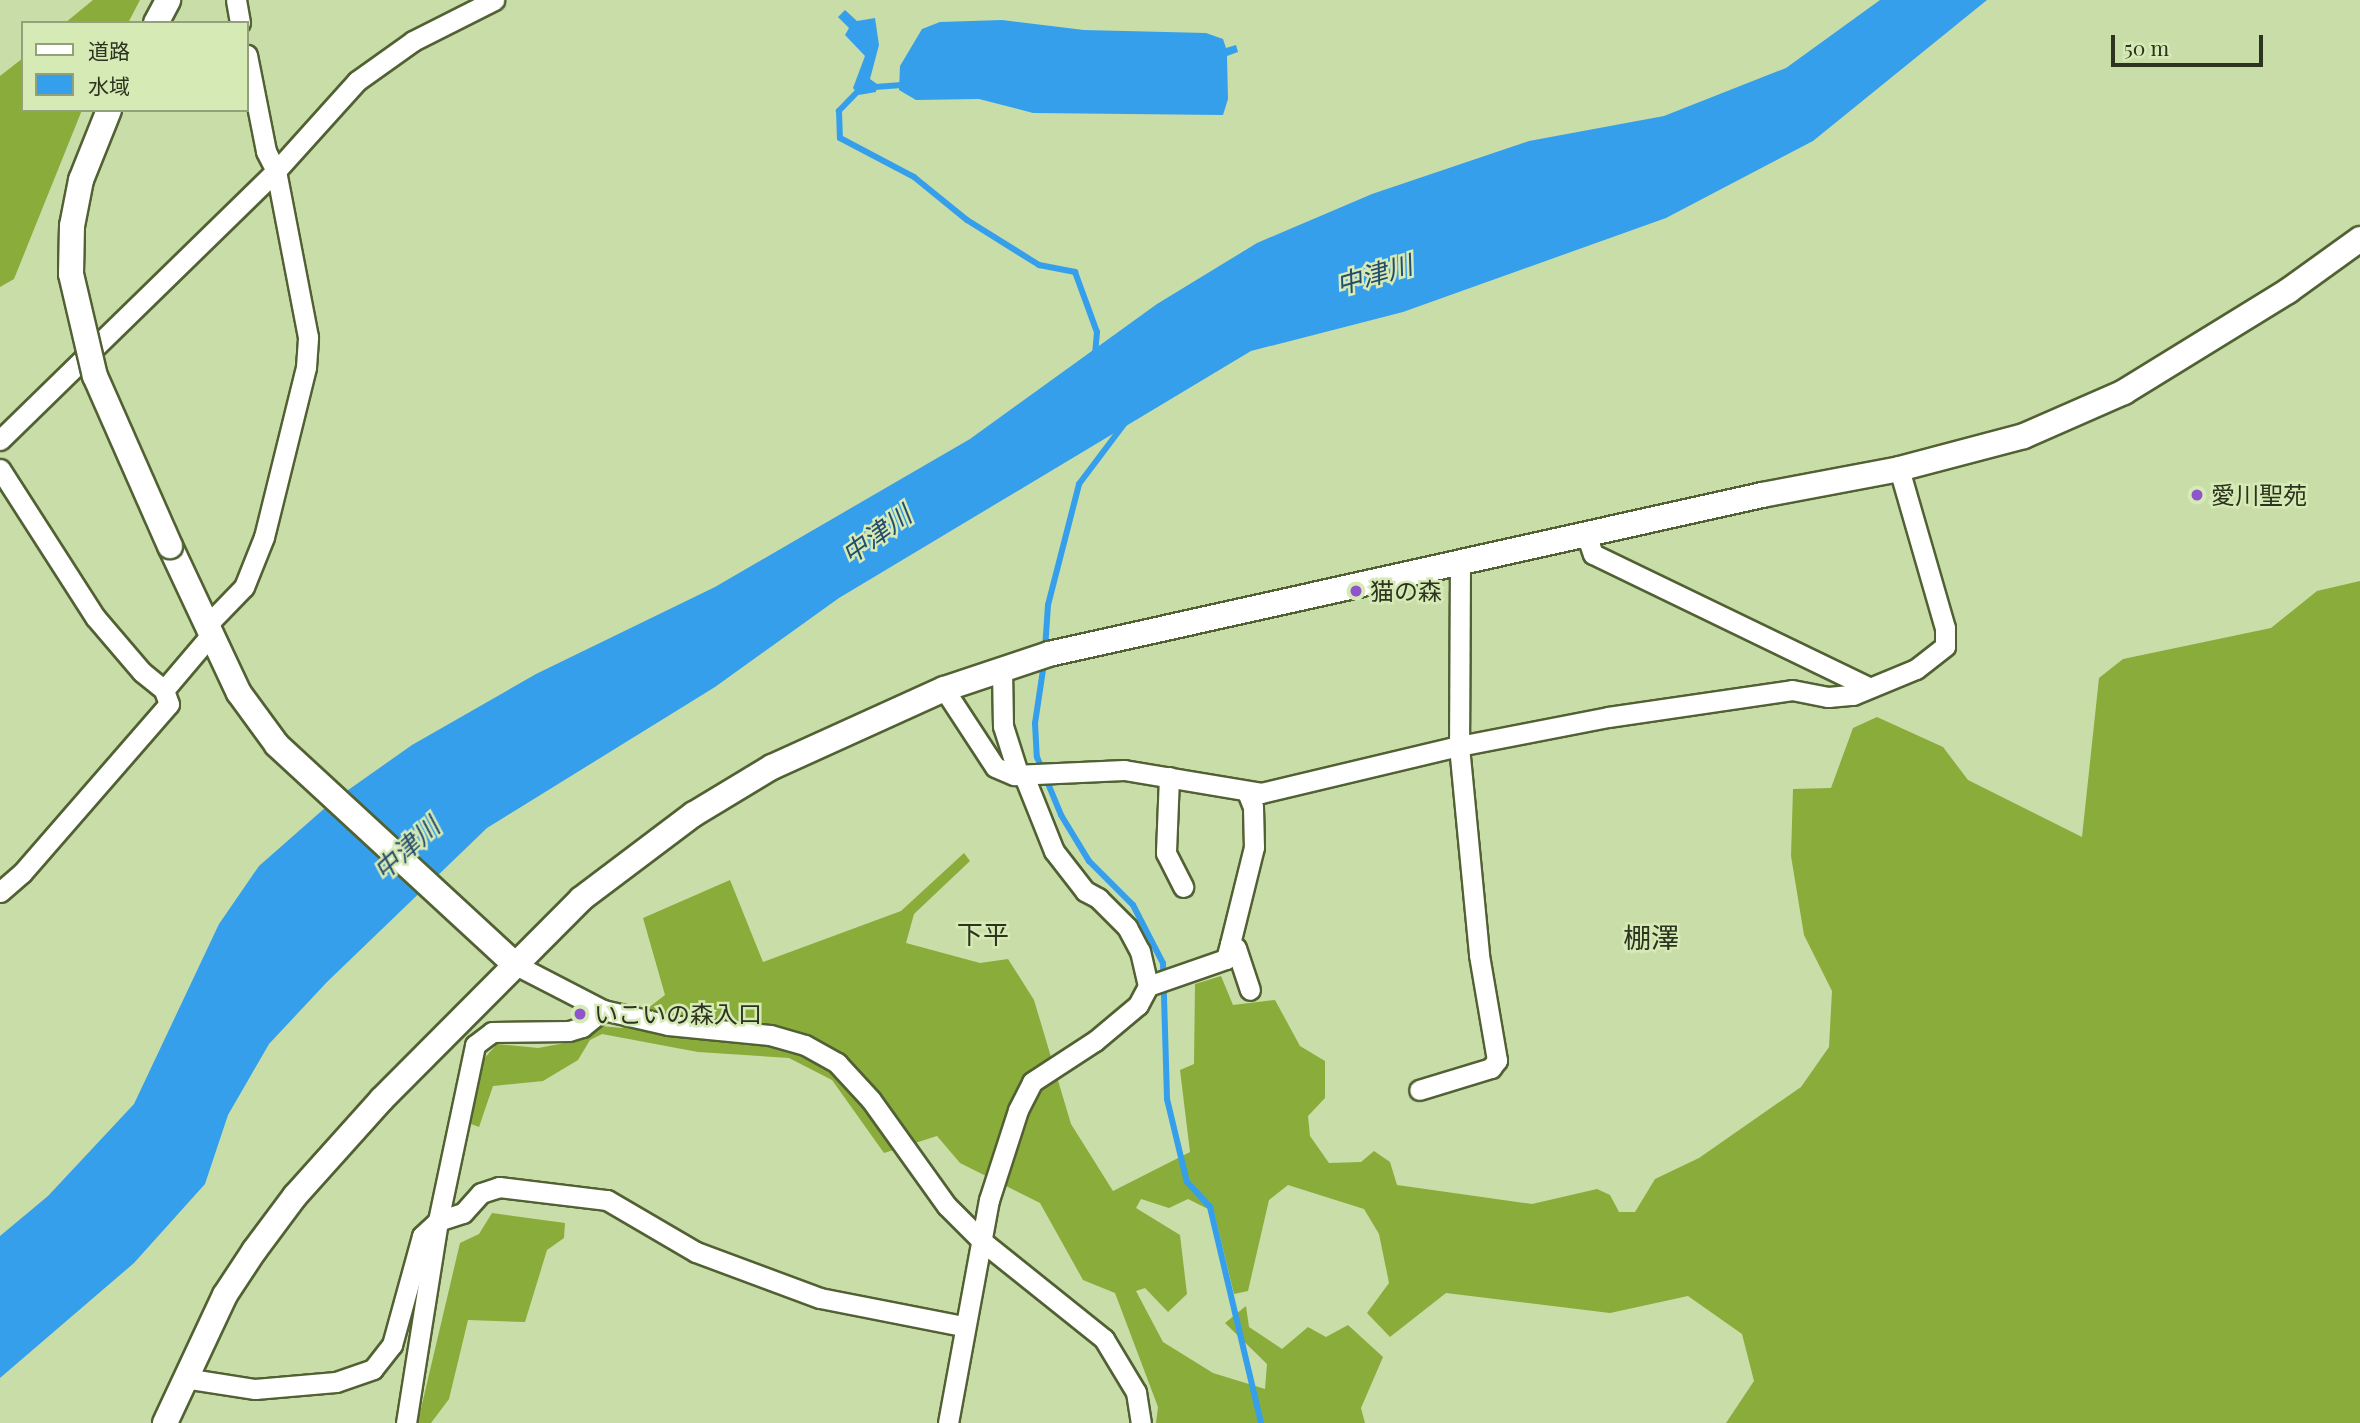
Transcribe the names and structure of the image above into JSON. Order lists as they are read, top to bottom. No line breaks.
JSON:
{"districts":["下平","棚澤"],"water":["中津川"],"places":["愛川聖苑","猫の森","いこいの森入口"],"legend":["道路","水域"],"scale_bar":"50 m"}
